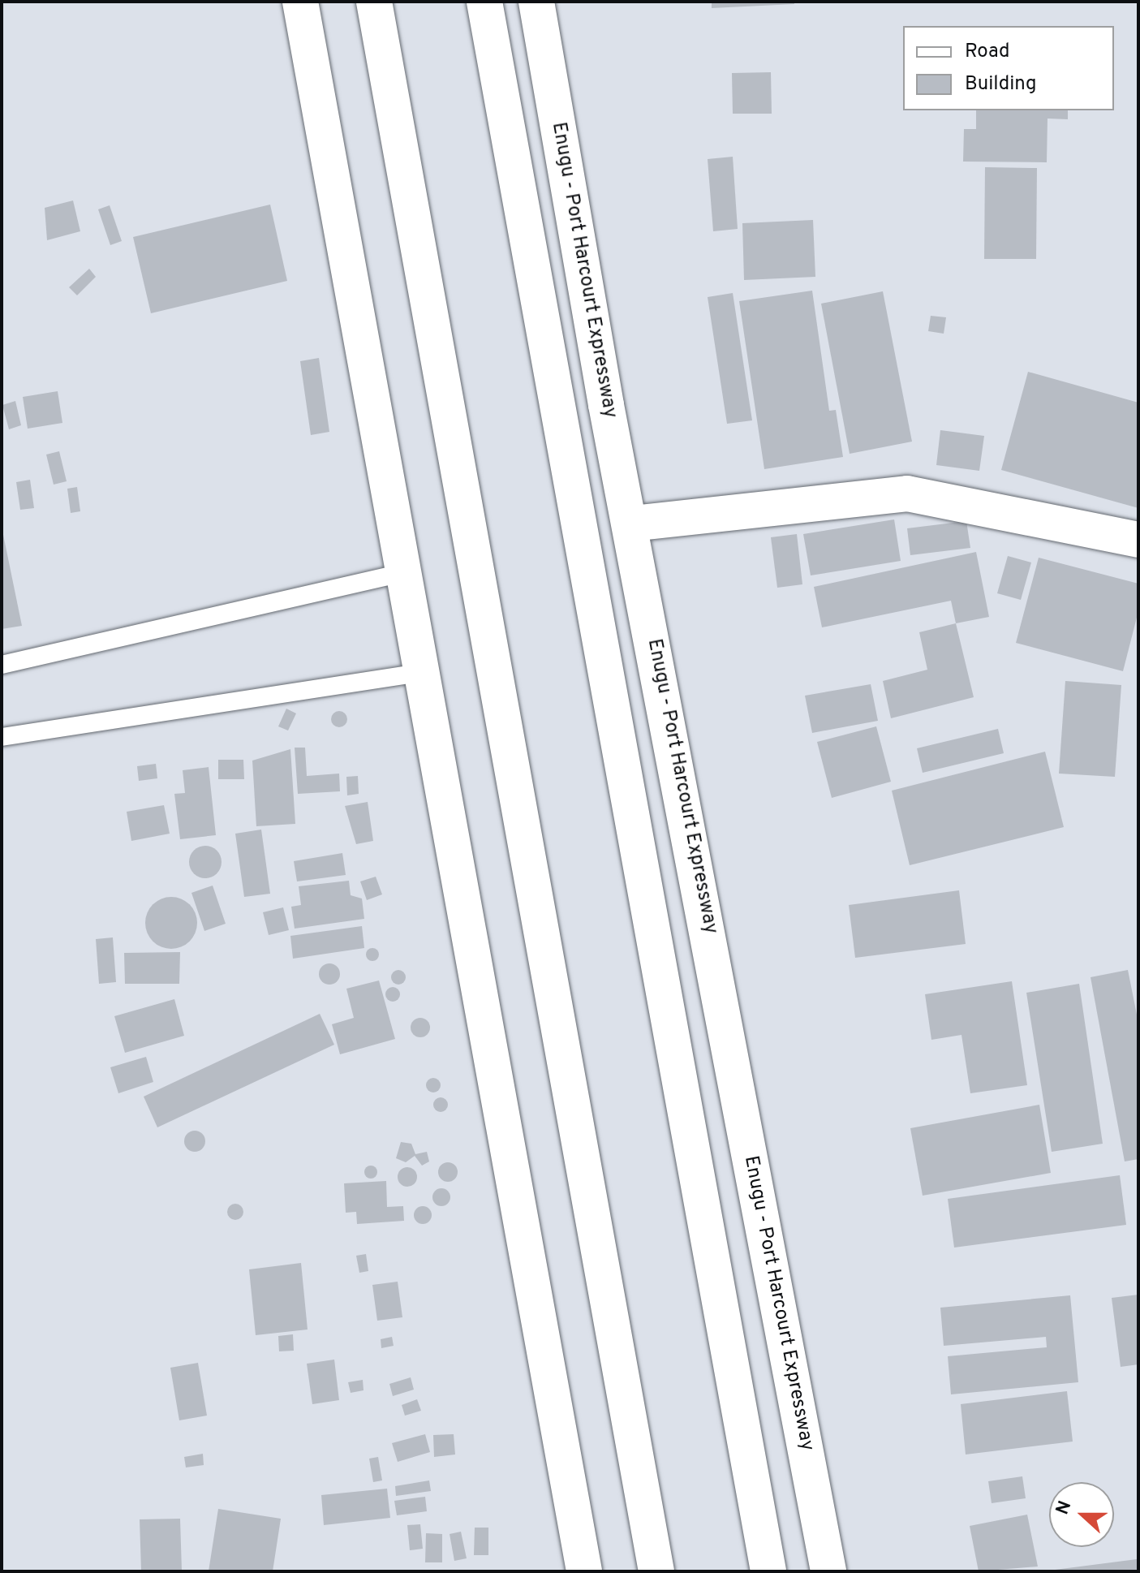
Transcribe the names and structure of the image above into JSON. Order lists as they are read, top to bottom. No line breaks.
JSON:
{"streets":{"main road":["Enugu - Port Harcourt Expressway"]},"legend":["Road","Building"],"north":"left"}
